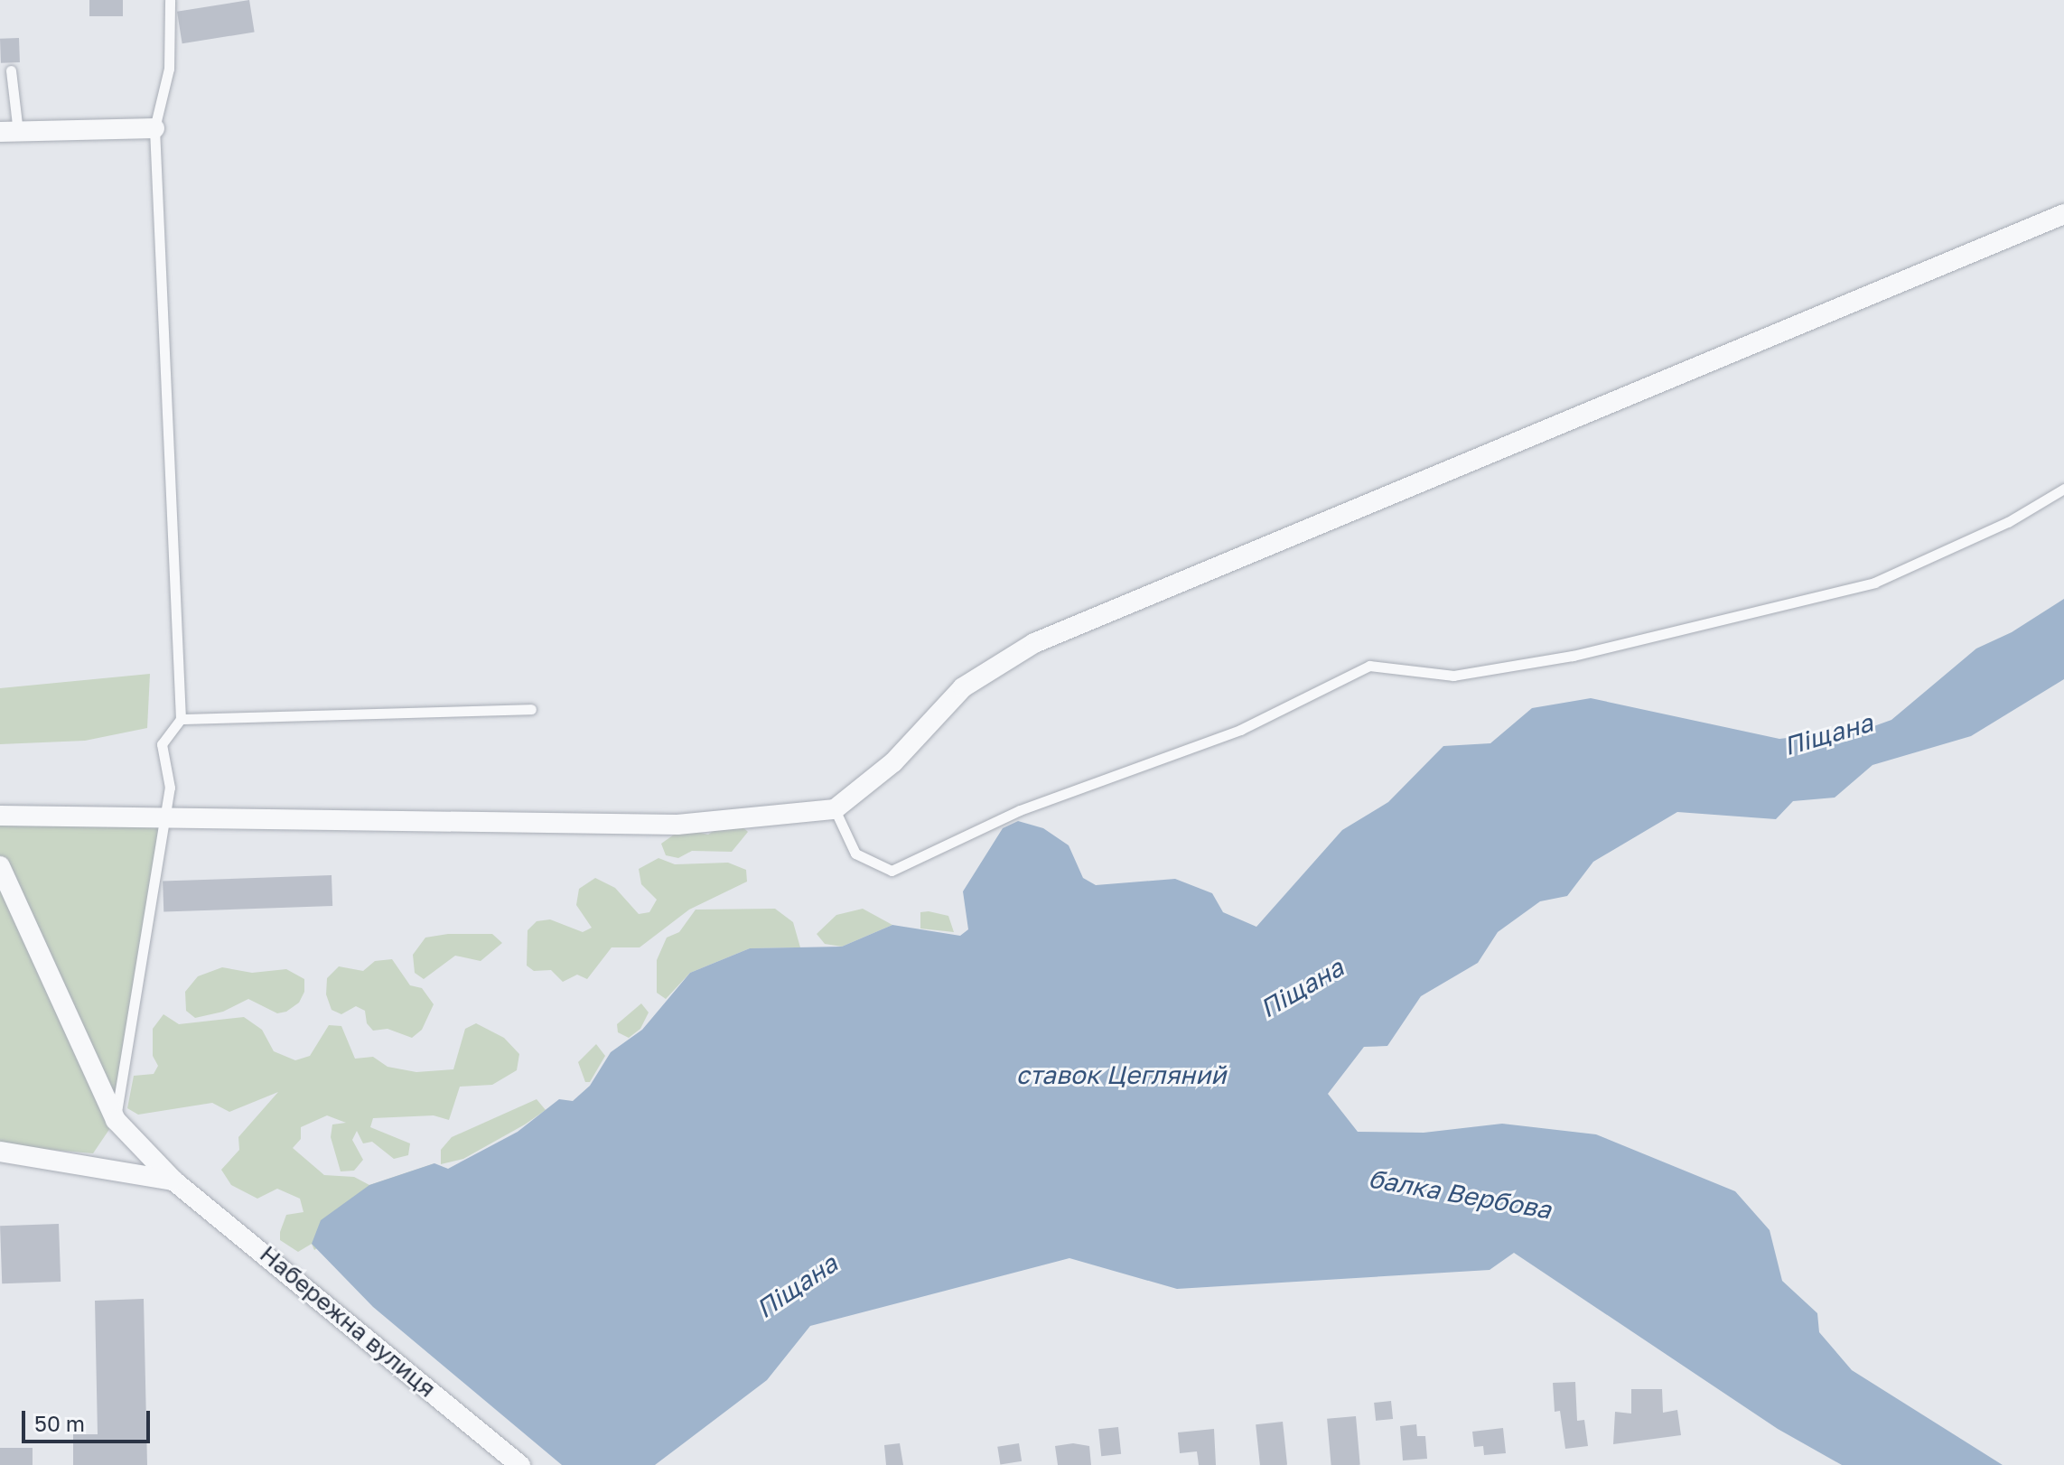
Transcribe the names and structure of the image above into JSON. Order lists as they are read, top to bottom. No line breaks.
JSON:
{"streets":{"street":["Набережна вулиця"]},"water":["Піщана","ставок Цегляний","балка Вербова"],"scale_bar":"50 m"}
